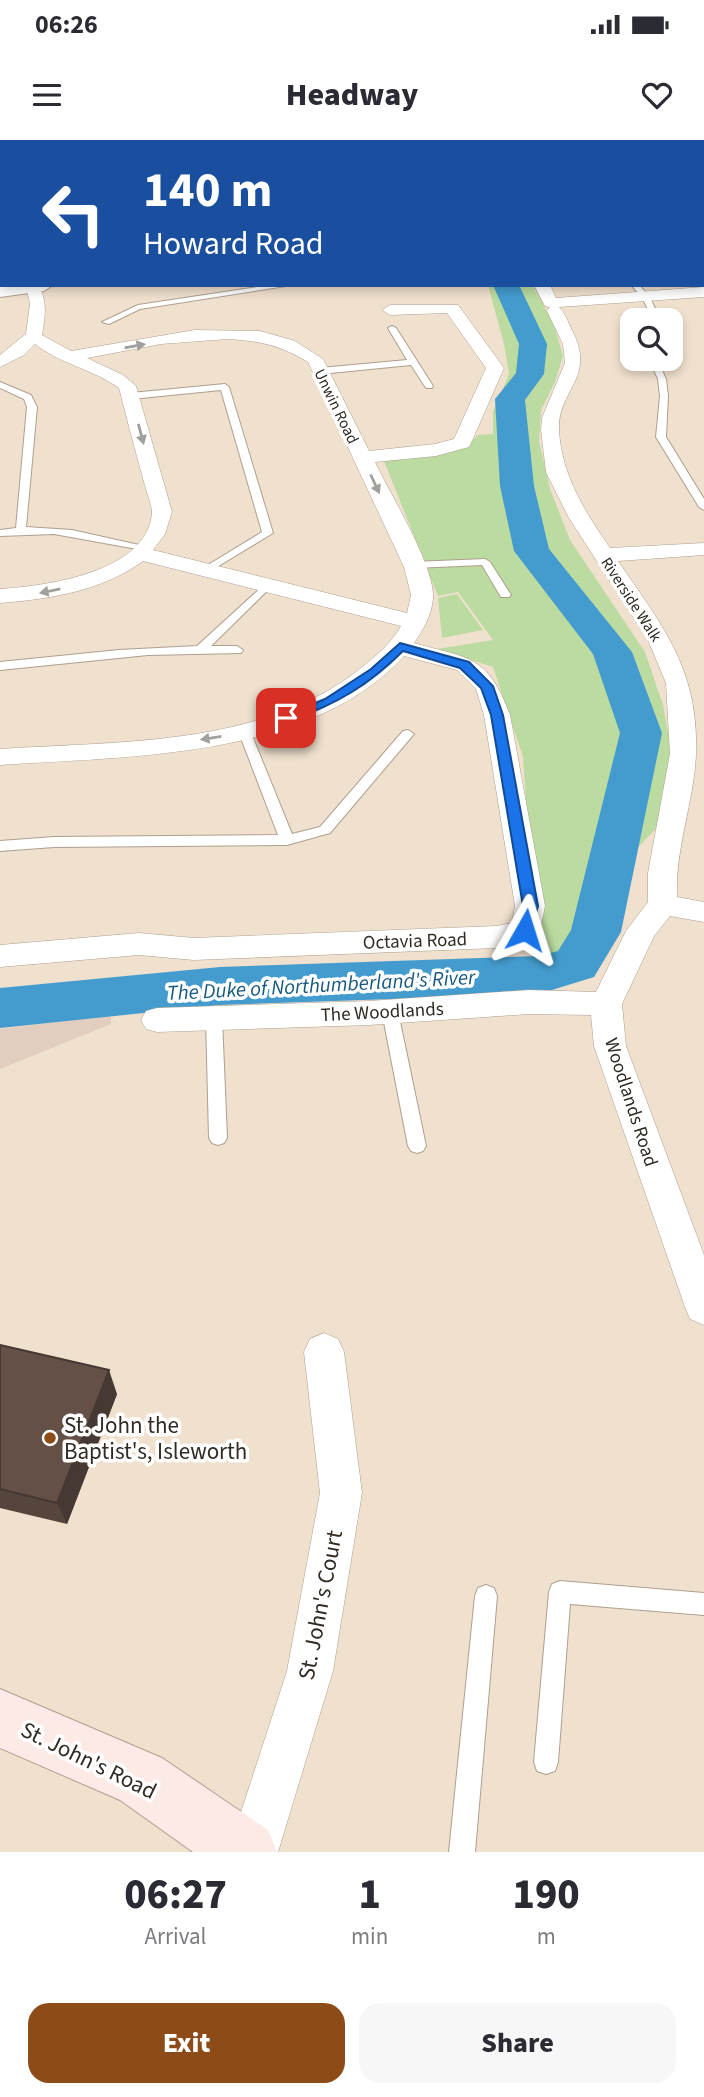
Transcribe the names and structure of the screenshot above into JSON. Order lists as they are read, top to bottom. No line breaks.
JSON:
{"streets":{"main road":["St. John's Road"],"street":["Unwin Road","Riverside Walk","Octavia Road","The Woodlands","Woodlands Road","St. John's Court"]},"crossings":[["Unwin Road","Octavia Road"],["The Woodlands","Woodlands Road"]],"water":["The Duke of Northumberland's River"],"places":["St. John the Baptist's, Isleworth"],"page":{"status":"06:26","header":"Headway","turn":["140 m","Howard Road"],"eta":["06:27","Arrival","1","min","190","m"],"buttons":["Exit","Share"]}}
